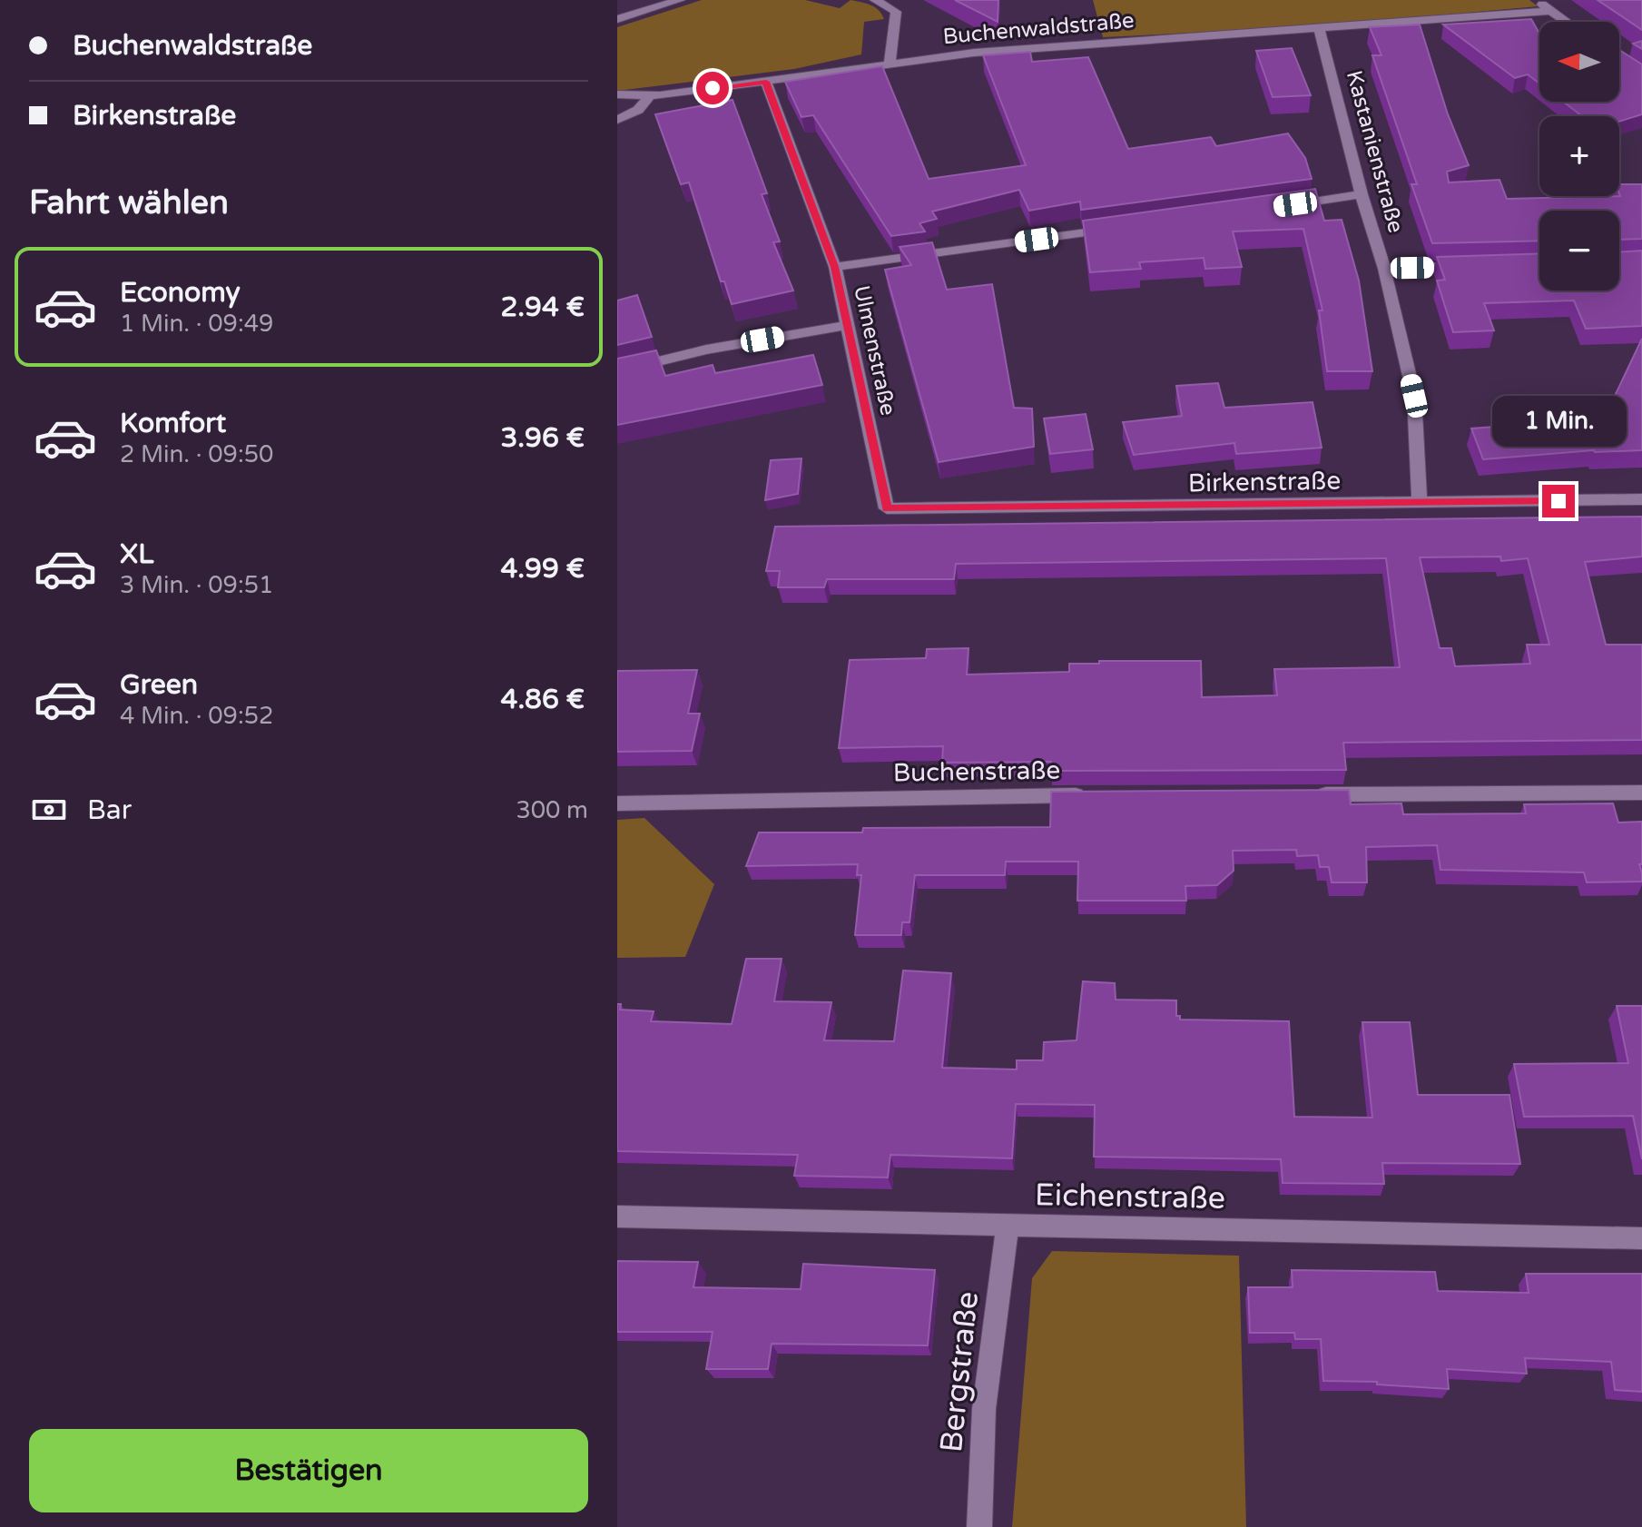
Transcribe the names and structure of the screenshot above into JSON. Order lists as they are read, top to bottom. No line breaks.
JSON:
{"streets":{"street":["Buchenwaldstraße","Kastanienstraße","Ulmenstraße","Birkenstraße","Buchenstraße","Eichenstraße","Bergstraße"]},"crossings":[["Buchenwaldstraße","Kastanienstraße"],["Buchenwaldstraße","Ulmenstraße"],["Kastanienstraße","Birkenstraße"],["Ulmenstraße","Birkenstraße"],["Eichenstraße","Bergstraße"]],"north":"left","page":{"banner":["Buchenwaldstraße","Birkenstraße"],"map_buttons":["+","−"],"heading":"Fahrt wählen","list":[{"name":"Economy","note":"1 Min. · 09:49","value":"2.94 €"},{"name":"Komfort","note":"2 Min. · 09:50","value":"3.96 €"},{"name":"XL","note":"3 Min. · 09:51","value":"4.99 €"},{"name":"Green","note":"4 Min. · 09:52","value":"4.86 €"}],"bubble":"1 Min.","pay":["Bar","300 m"],"buttons":"Bestätigen"}}
